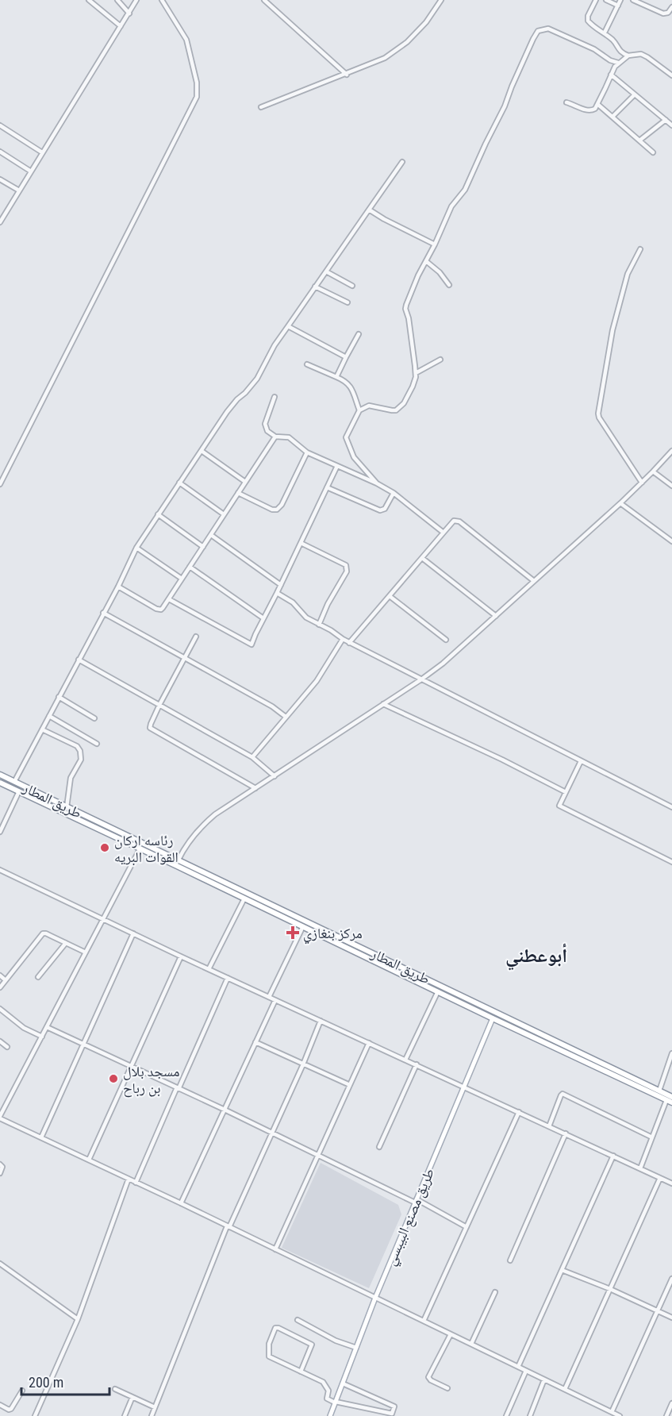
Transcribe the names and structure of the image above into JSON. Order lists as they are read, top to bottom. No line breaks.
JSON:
{"streets":{"highway":["طريق المطار"],"main road":["طريق مصنع البيبسي"]},"crossings":[["طريق المطار","طريق مصنع البيبسي"]],"districts":["أبوعطني"],"places":{"other":["رئاسه اركان القوات البريه","مسجد بلال بن رباح"],"health":["مركز بنغازي"]},"scale_bar":"200 m"}
